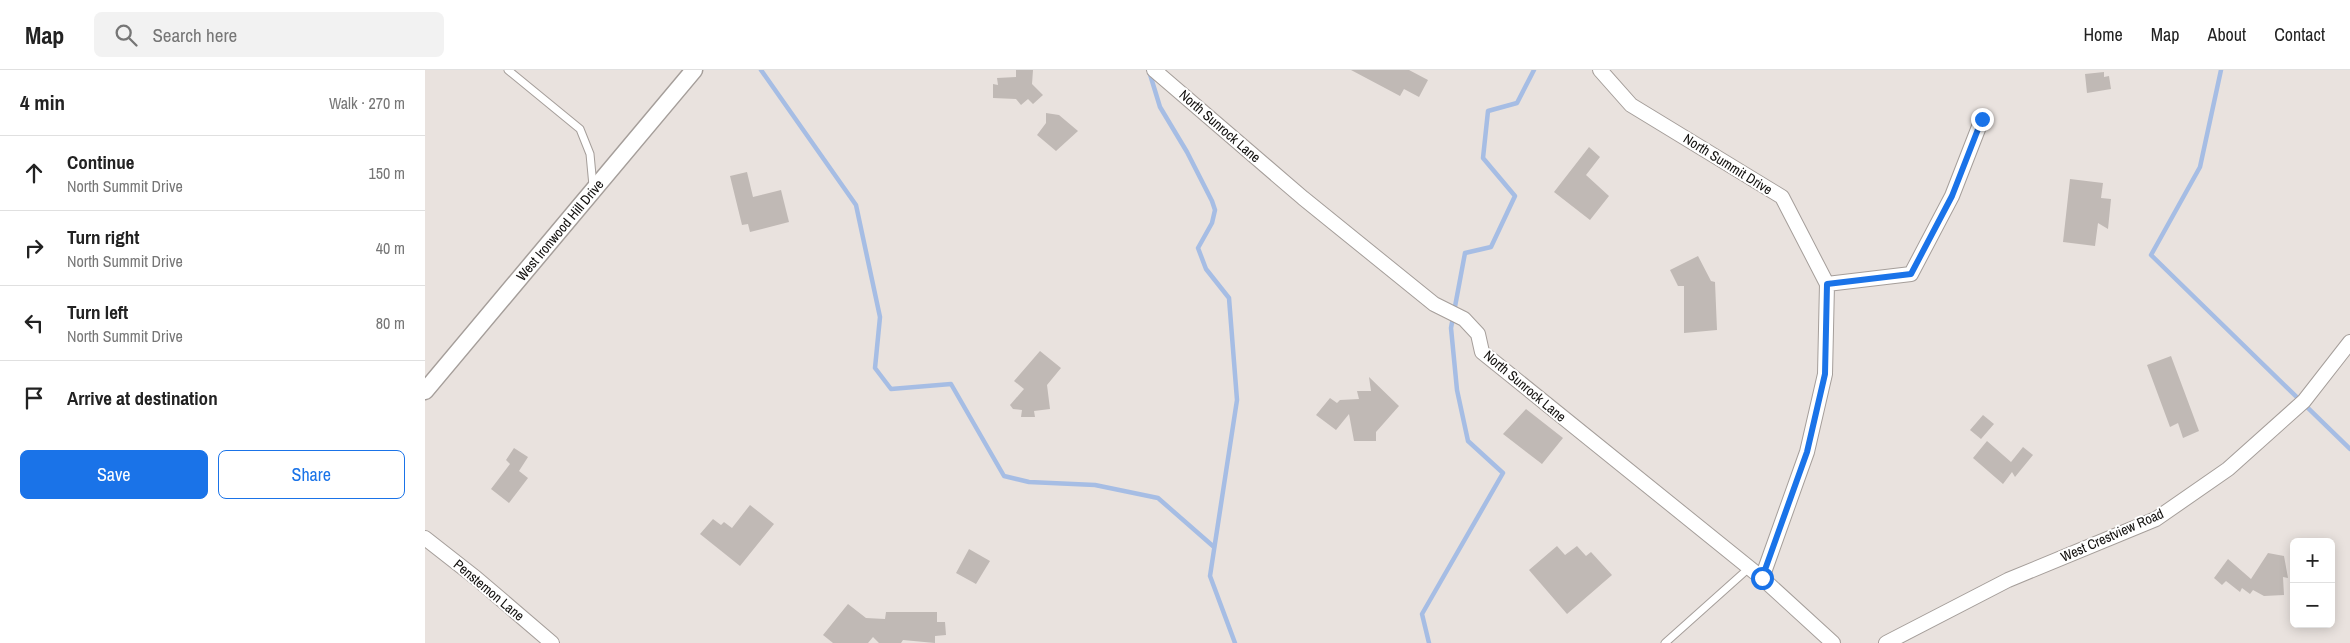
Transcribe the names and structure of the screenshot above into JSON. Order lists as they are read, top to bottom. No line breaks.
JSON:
{"streets":{"street":["North Sunrock Lane","North Summit Drive","West Ironwood Hill Drive","West Crestview Road","Penstemon Lane"]},"crossings":[["North Sunrock Lane","North Summit Drive"]],"page":{"header":"Map","search":"Search here","nav":["Home","Map","About","Contact"],"heading":["4 min","Walk · 270 m"],"list":[["Continue","North Summit Drive","150 m"],["Turn right","North Summit Drive","40 m"],["Turn left","North Summit Drive","80 m"],"Arrive at destination"],"buttons":["Save","Share"],"map_buttons":["+","−"]}}
